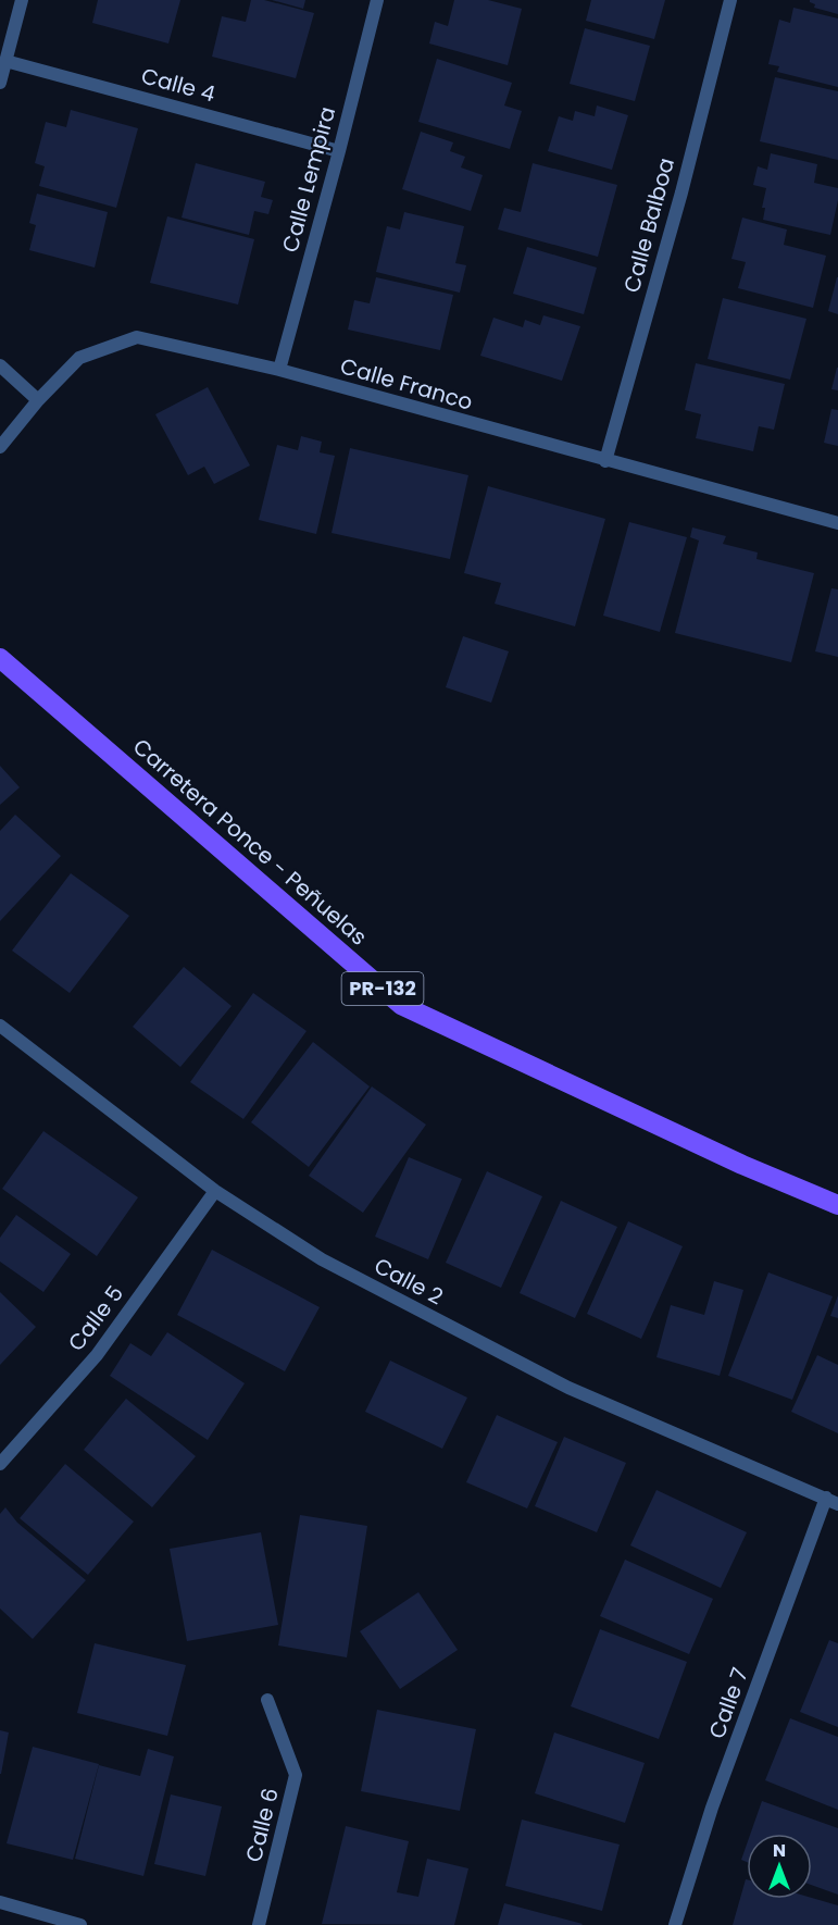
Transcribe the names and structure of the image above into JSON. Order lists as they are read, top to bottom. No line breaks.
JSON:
{"streets":{"main road":["Carretera Ponce - Peñuelas","PR-132"],"street":["Calle 4","Calle Lempira","Calle Balboa","Calle Franco","Calle 2","Calle 5","Calle 7","Calle 6"]},"crossings":[["Calle 4","Calle Lempira"],["Calle Lempira","Calle Franco"],["Calle Balboa","Calle Franco"],["Calle 2","Calle 5"],["Calle 2","Calle 7"]],"north":"top"}
